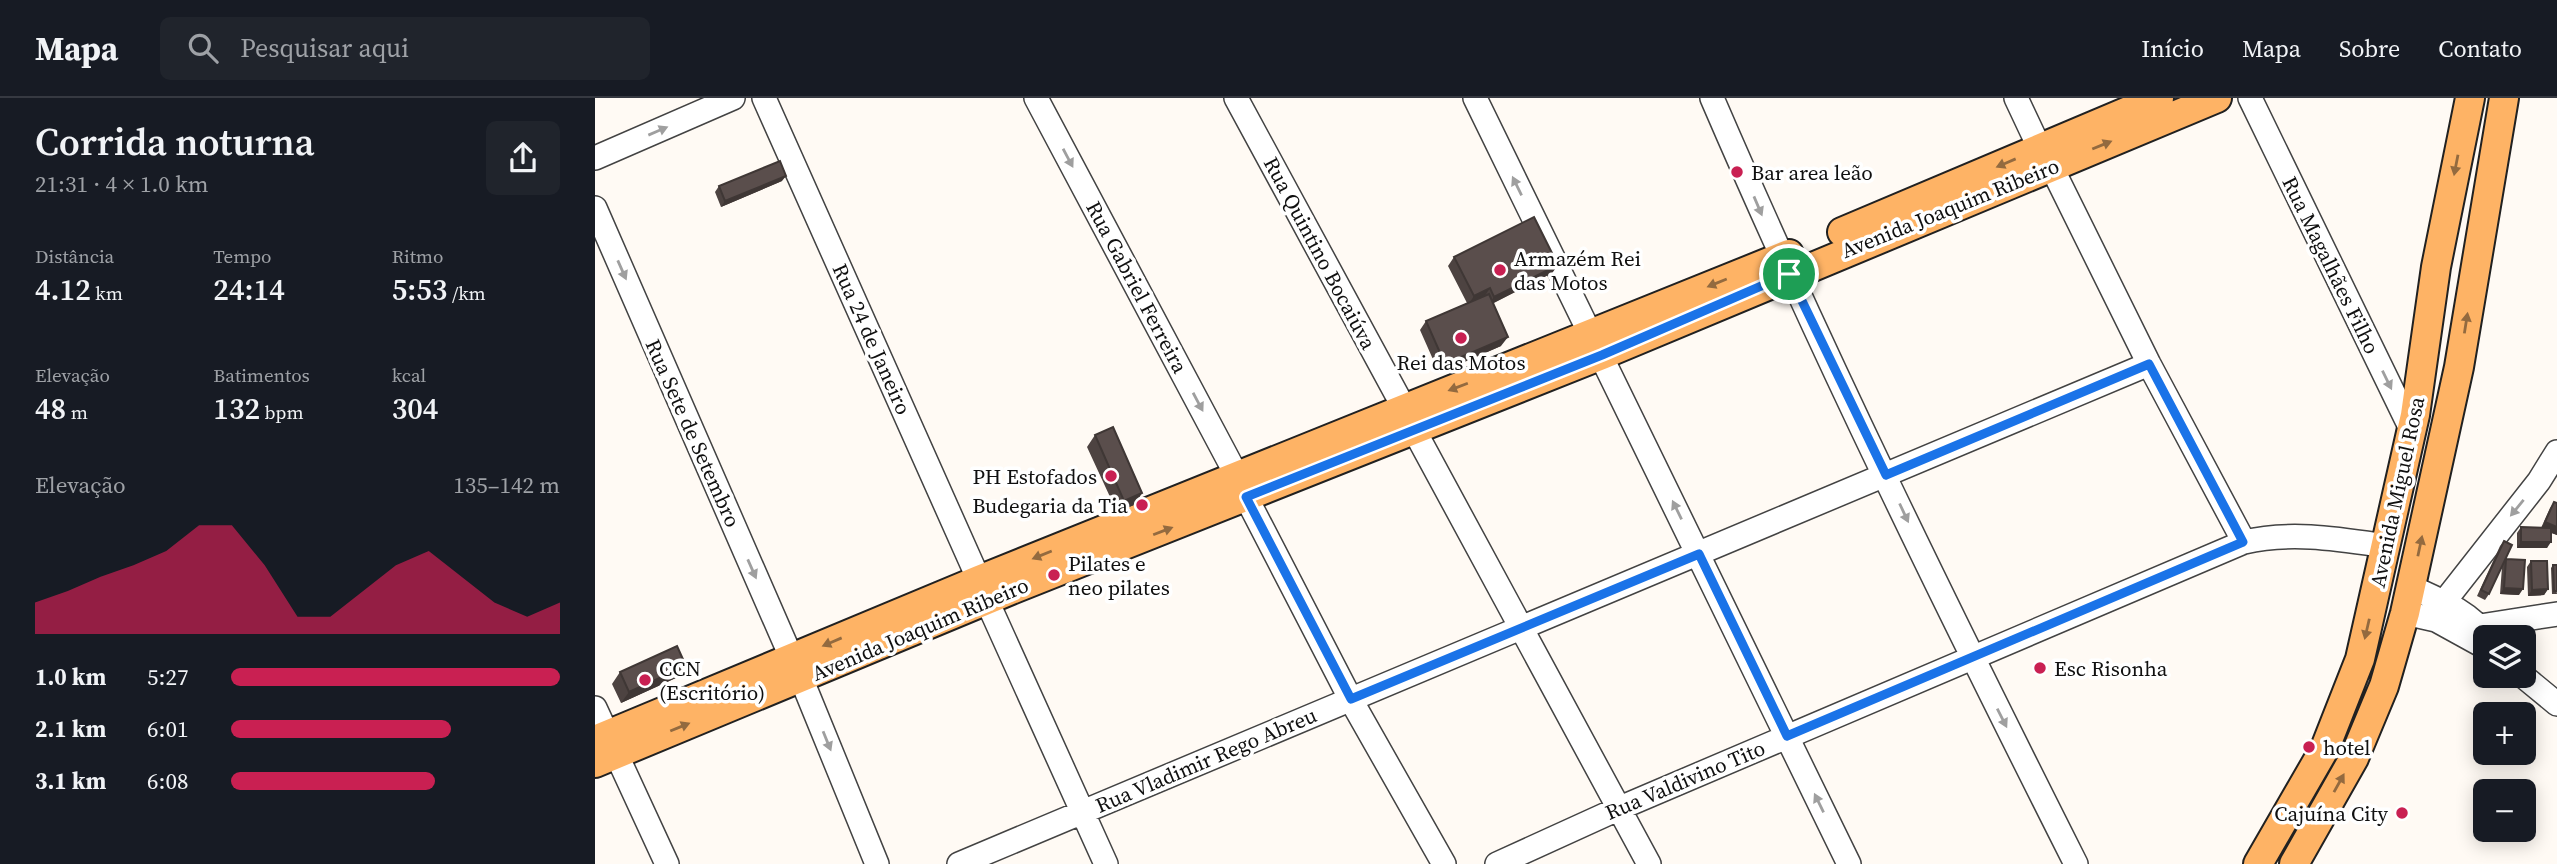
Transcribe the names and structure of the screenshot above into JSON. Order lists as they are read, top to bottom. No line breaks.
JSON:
{"streets":{"main road":["Avenida Joaquim Ribeiro","Avenida Miguel Rosa"],"street":["Rua Quintino Bocaiúva","Rua Magalhães Filho","Rua Gabriel Ferreira","Rua 24 de Janeiro","Rua Sete de Setembro","Rua Vladimir Rego Abreu","Rua Valdivino Tito"]},"crossings":[["Avenida Joaquim Ribeiro","Rua Quintino Bocaiúva"],["Avenida Joaquim Ribeiro","Rua Gabriel Ferreira"],["Avenida Joaquim Ribeiro","Rua 24 de Janeiro"],["Avenida Joaquim Ribeiro","Rua Sete de Setembro"],["Rua Quintino Bocaiúva","Rua Vladimir Rego Abreu"],["Rua Quintino Bocaiúva","Rua Valdivino Tito"],["Rua Magalhães Filho","Avenida Miguel Rosa"],["Rua Gabriel Ferreira","Rua Vladimir Rego Abreu"],["Rua 24 de Janeiro","Rua Vladimir Rego Abreu"],["Avenida Miguel Rosa","Rua Valdivino Tito"]],"one_way":["Rua Gabriel Ferreira","Rua Sete de Setembro"],"places":["Bar area leão","Armazém Rei das Motos","Rei das Motos","PH Estofados","Budegaria da Tia","Pilates e neo pilates","Esc Risonha","CCN (Escritório)","hotel","Cajuína City"],"page":{"header":"Mapa","search":"Pesquisar aqui","nav":["Início","Mapa","Sobre","Contato"],"heading":["Corrida noturna","21:31 · 4 × 1.0 km"],"stats":[["Distância","4.12 km"],["Tempo","24:14"],["Ritmo","5:53 /km"],["Elevação","48 m"],["Batimentos","132 bpm"],["kcal","304"]],"chart":["Elevação","135–142 m"],"map_buttons":["+","−"],"list":[{"name":"1.0 km","note":"5:27"},{"name":"2.1 km","note":"6:01"},{"name":"3.1 km","note":"6:08"}]}}
